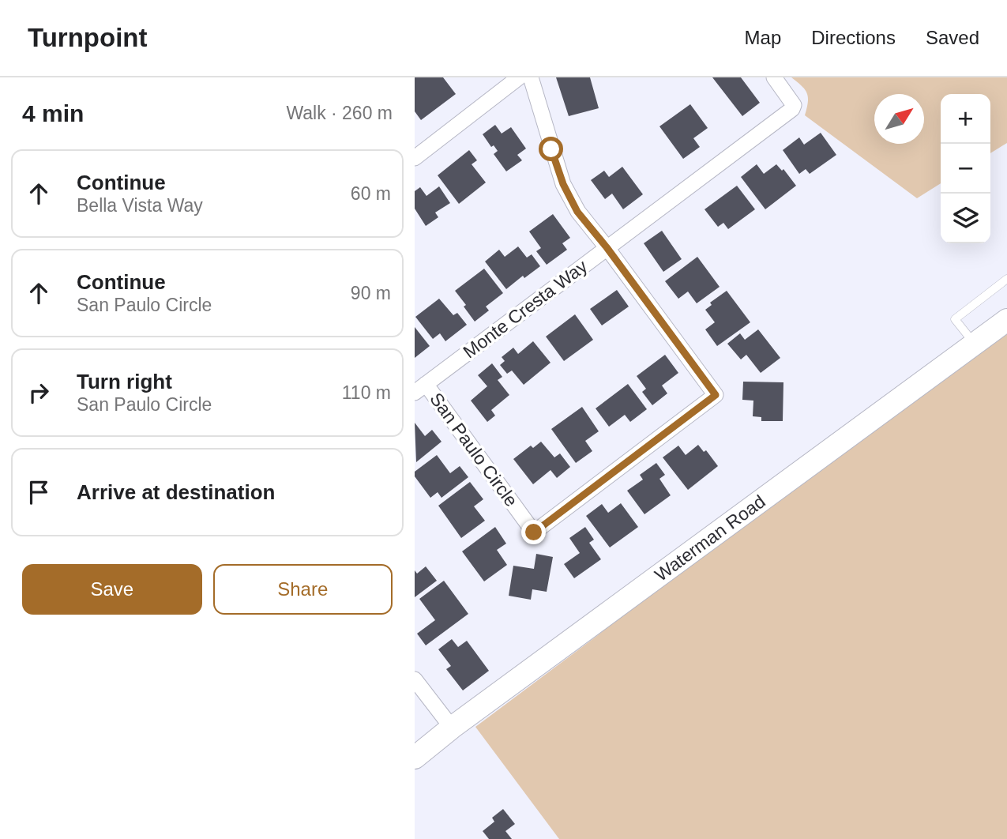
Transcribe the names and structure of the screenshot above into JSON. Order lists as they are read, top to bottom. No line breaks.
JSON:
{"streets":{"main road":["Waterman Road"],"street":["Monte Cresta Way","San Paulo Circle"]},"crossings":[["Monte Cresta Way","San Paulo Circle"]],"north":"top right","page":{"header":"Turnpoint","nav":["Map","Directions","Saved"],"heading":["4 min","Walk · 260 m"],"map_buttons":["+","−"],"list":[["Continue","Bella Vista Way","60 m"],["Continue","San Paulo Circle","90 m"],["Turn right","San Paulo Circle","110 m"],"Arrive at destination"],"buttons":["Save","Share"]}}
